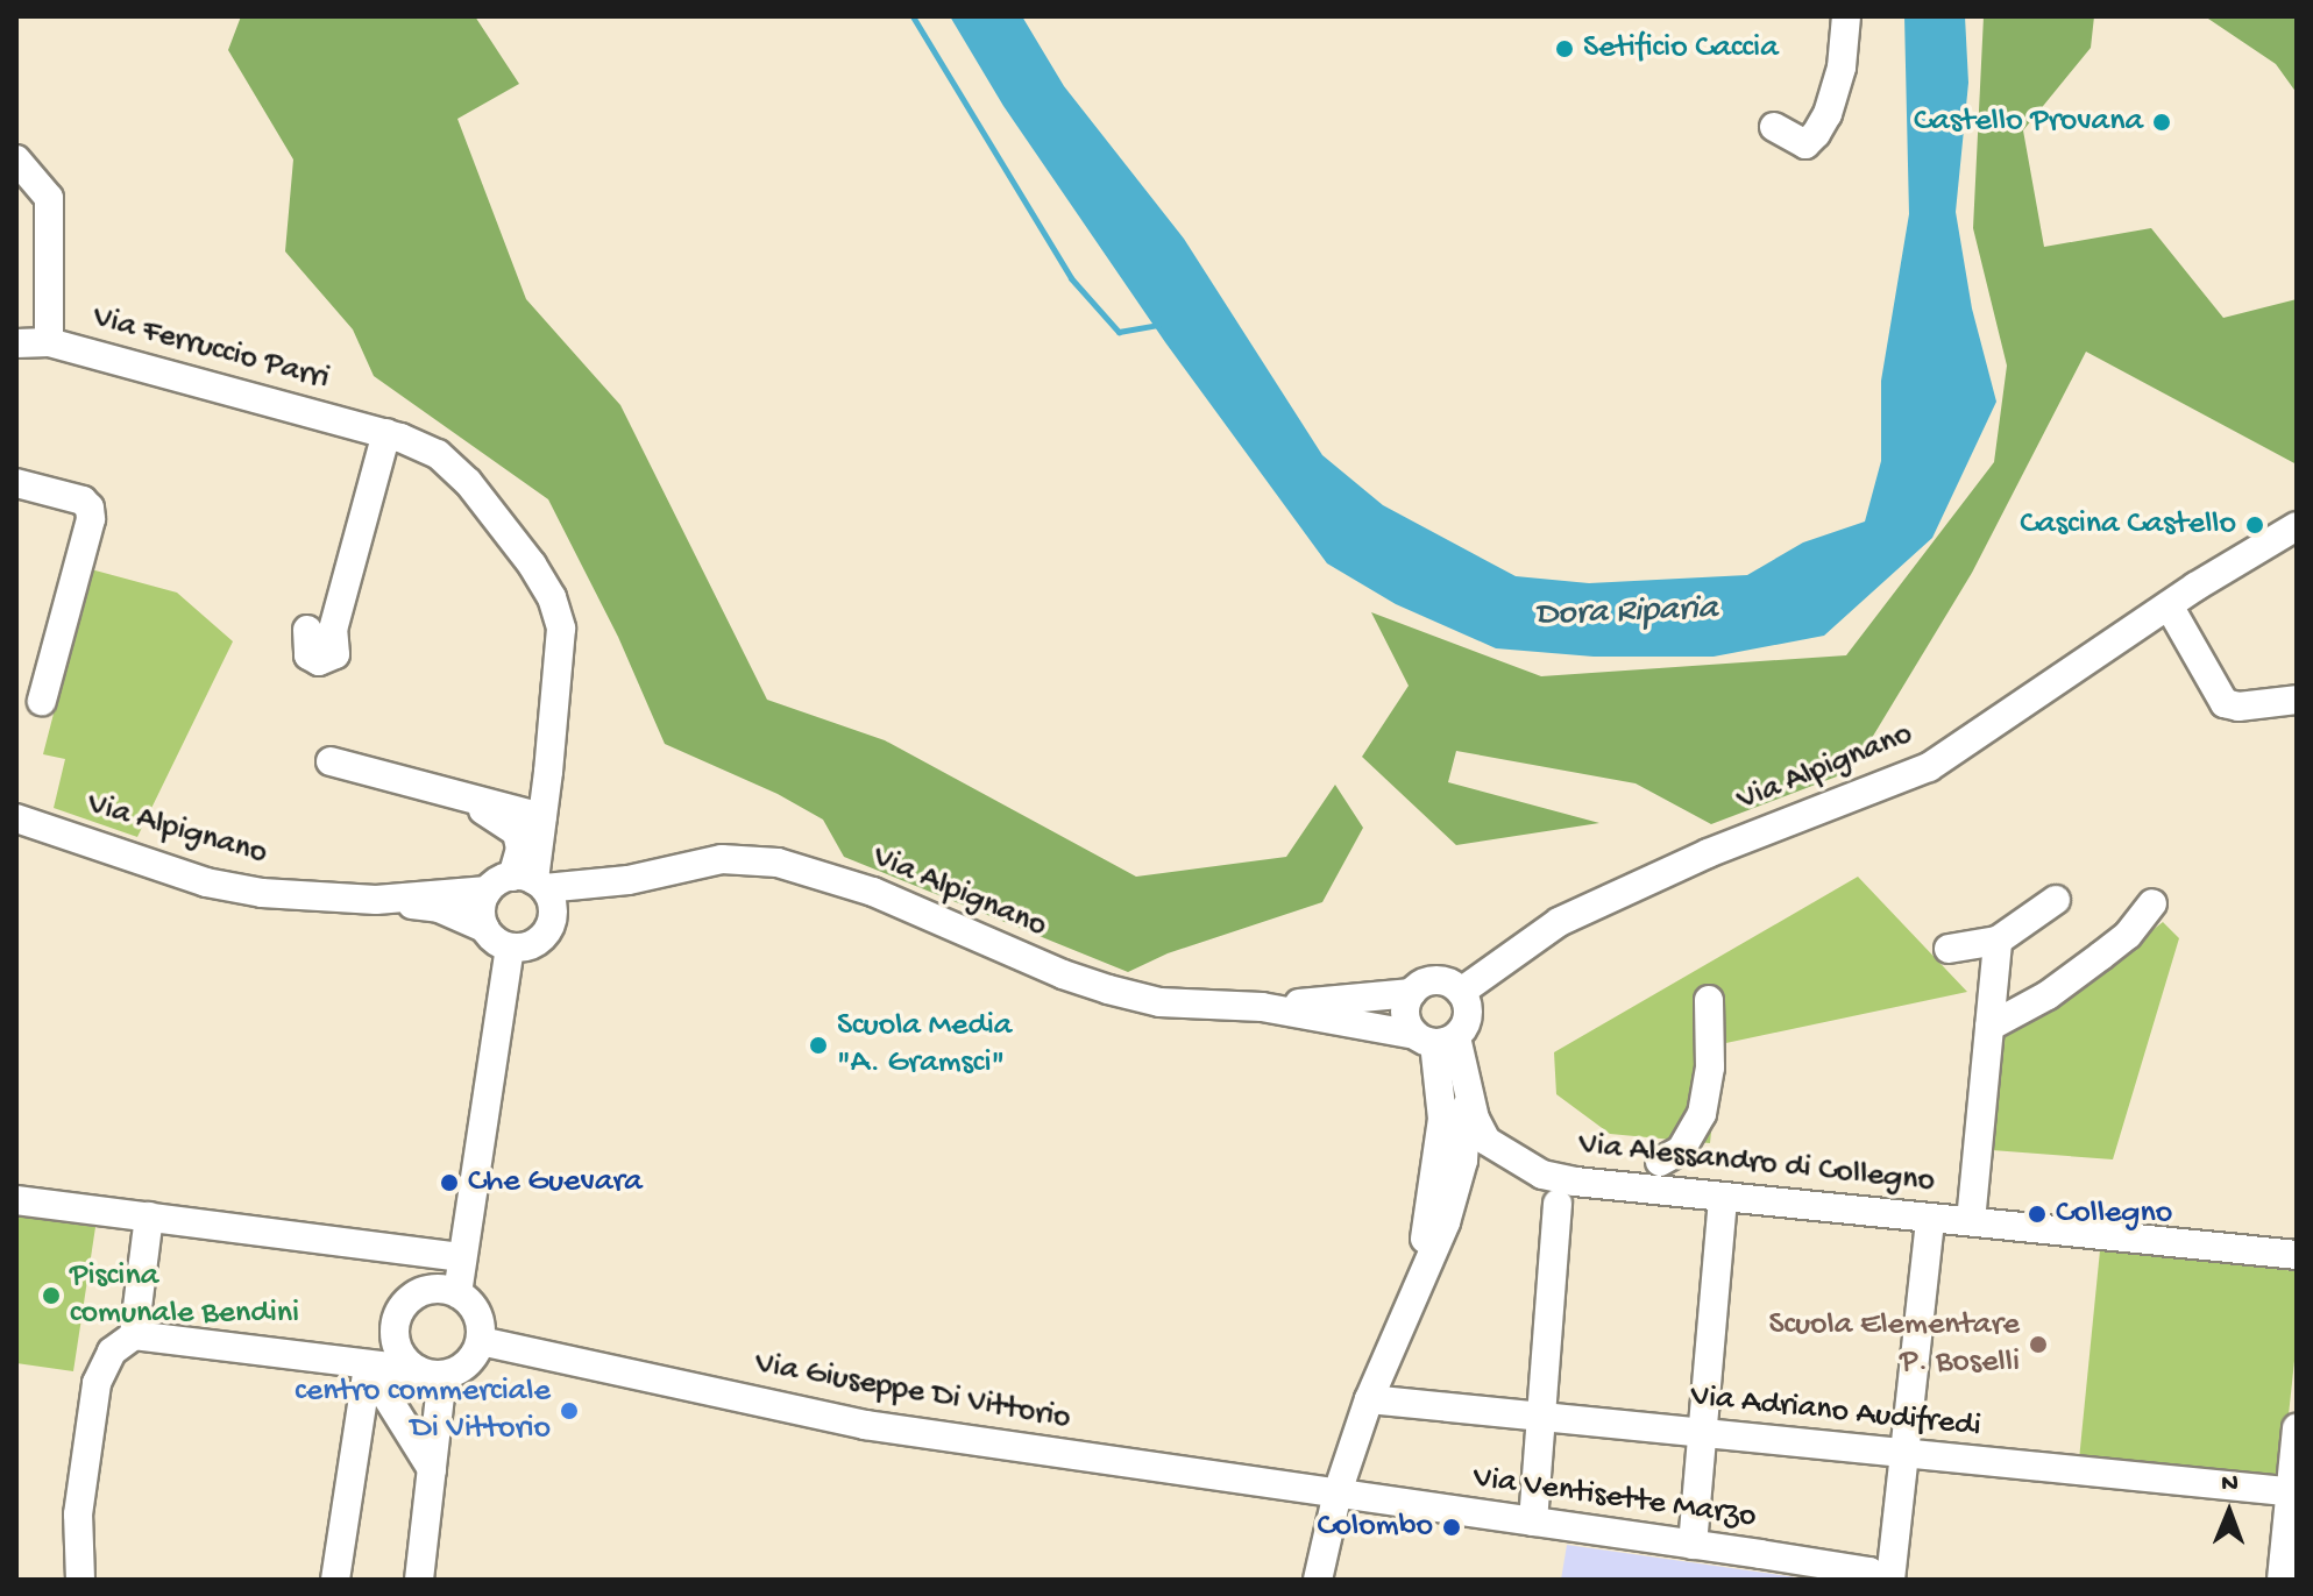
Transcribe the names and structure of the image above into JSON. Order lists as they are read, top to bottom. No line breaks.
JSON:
{"streets":{"street":["Via Ferruccio Parri","Via Alpignano","Via Alessandro di Collegno","Via Giuseppe Di Vittorio","Via Adriano Audifredi","Via Ventisette Marzo"]},"crossings":[["Via Ferruccio Parri","Via Alpignano"],["Via Alpignano","Via Alessandro di Collegno"],["Via Giuseppe Di Vittorio","Via Ventisette Marzo"]],"water":["Dora Riparia"],"places":["Setificio Caccia","Castello Provana","Cascina Castello","Scuola Media \"A. Gramsci\"","Che Guevara","Collegno","Piscina comunale Bendini","Scuola Elementare P. Boselli","centro commerciale Di Vittorio","Colombo"],"north":"top"}
